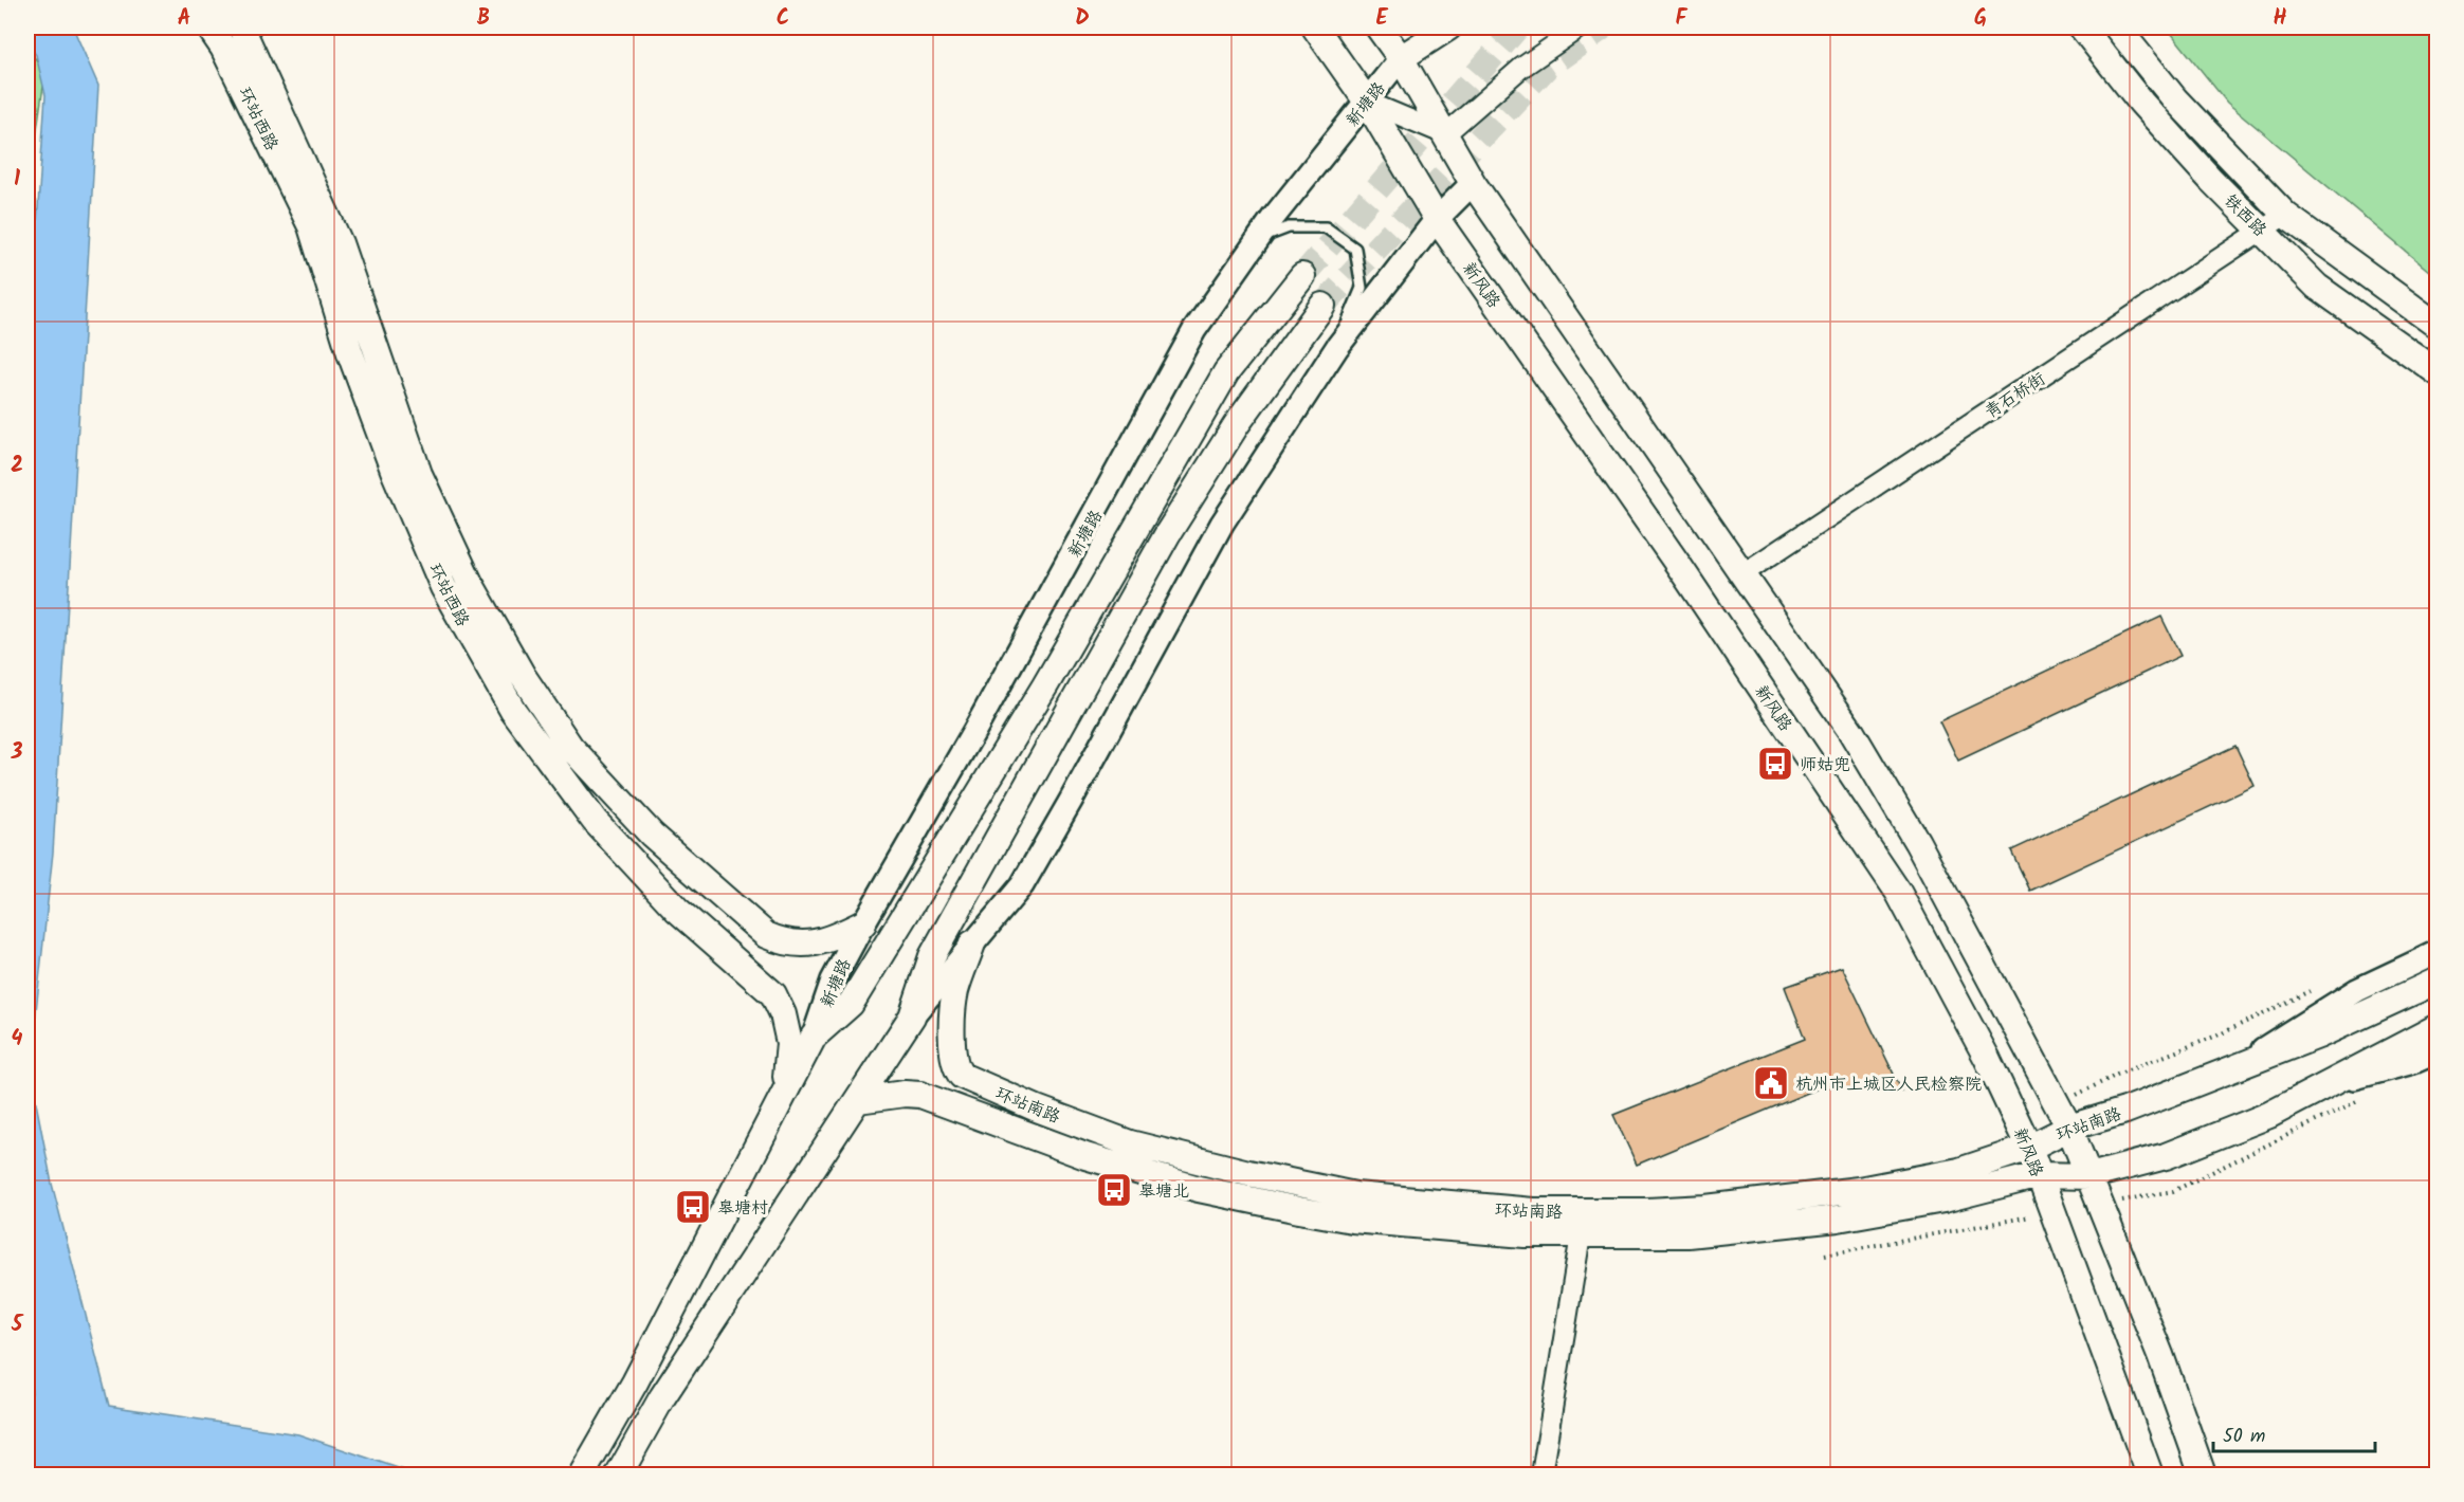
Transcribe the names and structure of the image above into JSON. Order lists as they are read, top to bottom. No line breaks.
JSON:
{"streets":{"main road":["新塘路","环站西路","铁西路","新风路","环站南路"],"street":["青石桥街"]},"crossings":[["新塘路","环站西路"],["新塘路","新风路"],["铁西路","青石桥街"],["新风路","环站南路"]],"places":{"bus stop":["师姑兜","皋塘北","皋塘村"],"public building":["杭州市上城区人民检察院"]},"scale_bar":"50 m","grid":{"columns":["A","B","C","D","E","F","G","H"],"rows":["1","2","3","4","5"]}}
